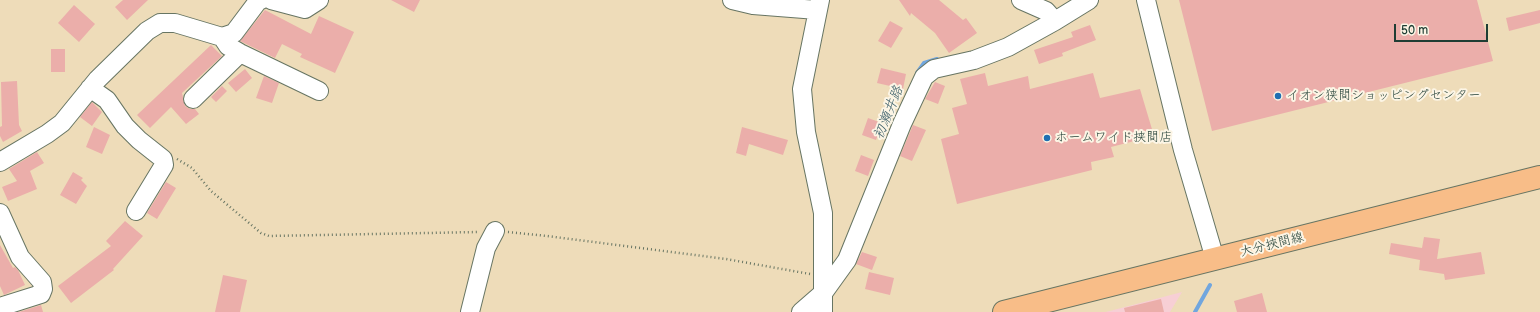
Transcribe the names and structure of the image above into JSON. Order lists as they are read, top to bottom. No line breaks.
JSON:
{"streets":{"main road":["大分挾間線"]},"water":["初瀬井路"],"places":["イオン狭間ショッピングセンター","ホームワイド挟間店"],"scale_bar":"50 m"}
